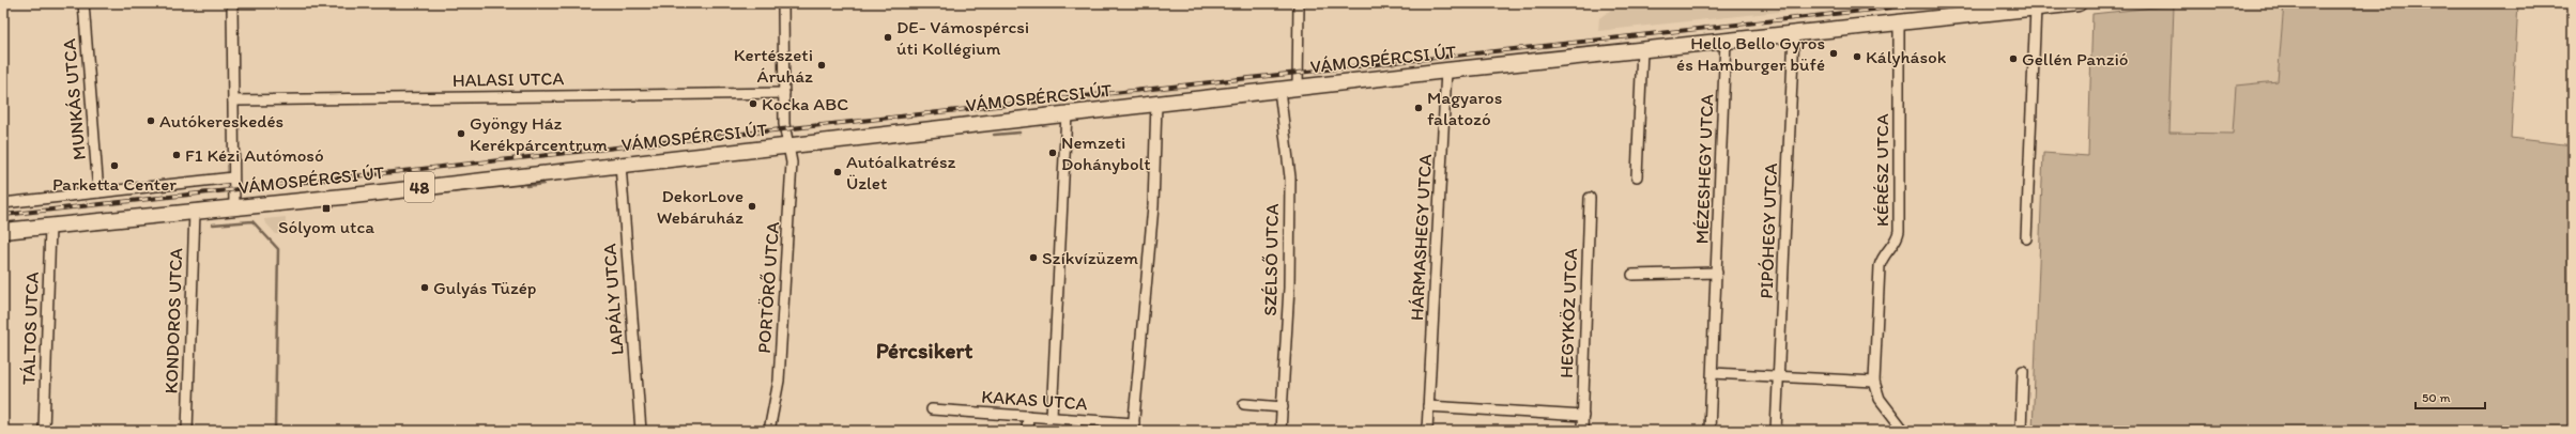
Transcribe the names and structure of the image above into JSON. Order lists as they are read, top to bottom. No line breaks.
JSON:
{"streets":{"main road":["VÁMOSPÉRCSI ÚT","48"],"street":["HALASI UTCA","MUNKÁS UTCA","MÉZESHEGY UTCA","KÉRÉSZ UTCA","PIPÓHEGY UTCA","HÁRMASHEGY UTCA","SZÉLSŐ UTCA","PORTÖRŐ UTCA","LAPÁLY UTCA","HEGYKÖZ UTCA","KONDOROS UTCA","TÁLTOS UTCA","KAKAS UTCA"]},"crossings":[["VÁMOSPÉRCSI ÚT","MUNKÁS UTCA"],["VÁMOSPÉRCSI ÚT","MÉZESHEGY UTCA"],["VÁMOSPÉRCSI ÚT","KÉRÉSZ UTCA"],["VÁMOSPÉRCSI ÚT","PIPÓHEGY UTCA"],["VÁMOSPÉRCSI ÚT","HÁRMASHEGY UTCA"],["VÁMOSPÉRCSI ÚT","SZÉLSŐ UTCA"],["VÁMOSPÉRCSI ÚT","PORTÖRŐ UTCA"],["VÁMOSPÉRCSI ÚT","LAPÁLY UTCA"],["VÁMOSPÉRCSI ÚT","KONDOROS UTCA"],["VÁMOSPÉRCSI ÚT","TÁLTOS UTCA"],["HALASI UTCA","PORTÖRŐ UTCA"]],"districts":["Pércsikert"],"places":{"other":["DE- Vámospércsi úti Kollégium","Hello Bello Gyros és Hamburger büfé","Kályhások","Gellén Panzió","Kertészeti Áruház","Kocka ABC","Magyaros falatozó","Autókereskedés","Gyöngy Ház Kerékpárcentrum","Nemzeti Dohánybolt","F1 Kézi Autómosó","Parketta Center","Autóalkatrész Üzlet","DekorLove Webáruház","Szíkvízüzem","Gulyás Tüzép"],"transit":["Sólyom utca"]},"scale_bar":"50 m"}
